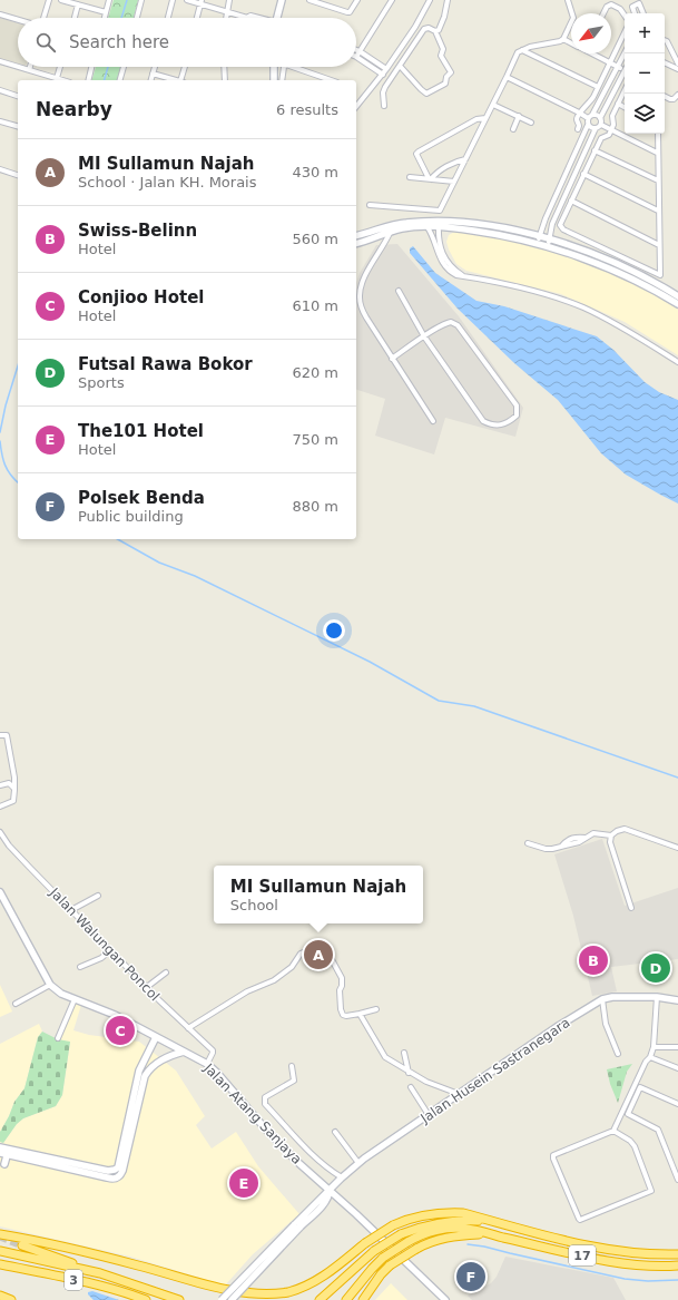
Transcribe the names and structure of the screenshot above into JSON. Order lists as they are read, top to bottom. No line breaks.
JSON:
{"streets":{"highway":["17","3"],"main road":["Jalan Husein Sastranegara","Jalan Atang Sanjaya"],"street":["Jalan Walungan Poncol"]},"crossings":[["Jalan Walungan Poncol","Jalan Atang Sanjaya"],["Jalan Husein Sastranegara","Jalan Atang Sanjaya"]],"north":"bottom left","page":{"map_buttons":["+","−"],"search":"Search here","heading":["Nearby","6 results"],"list":[{"mark":"A","name":"MI Sullamun Najah","note":"School · Jalan KH. Morais","value":"430 m"},{"mark":"B","name":"Swiss-Belinn","note":"Hotel","value":"560 m"},{"mark":"C","name":"Conjioo Hotel","note":"Hotel","value":"610 m"},{"mark":"D","name":"Futsal Rawa Bokor","note":"Sports","value":"620 m"},{"mark":"E","name":"The101 Hotel","note":"Hotel","value":"750 m"},{"mark":"F","name":"Polsek Benda","note":"Public building","value":"880 m"}],"popup":["MI Sullamun Najah","School"],"pins":["A","B","D","C","E","F"]}}
